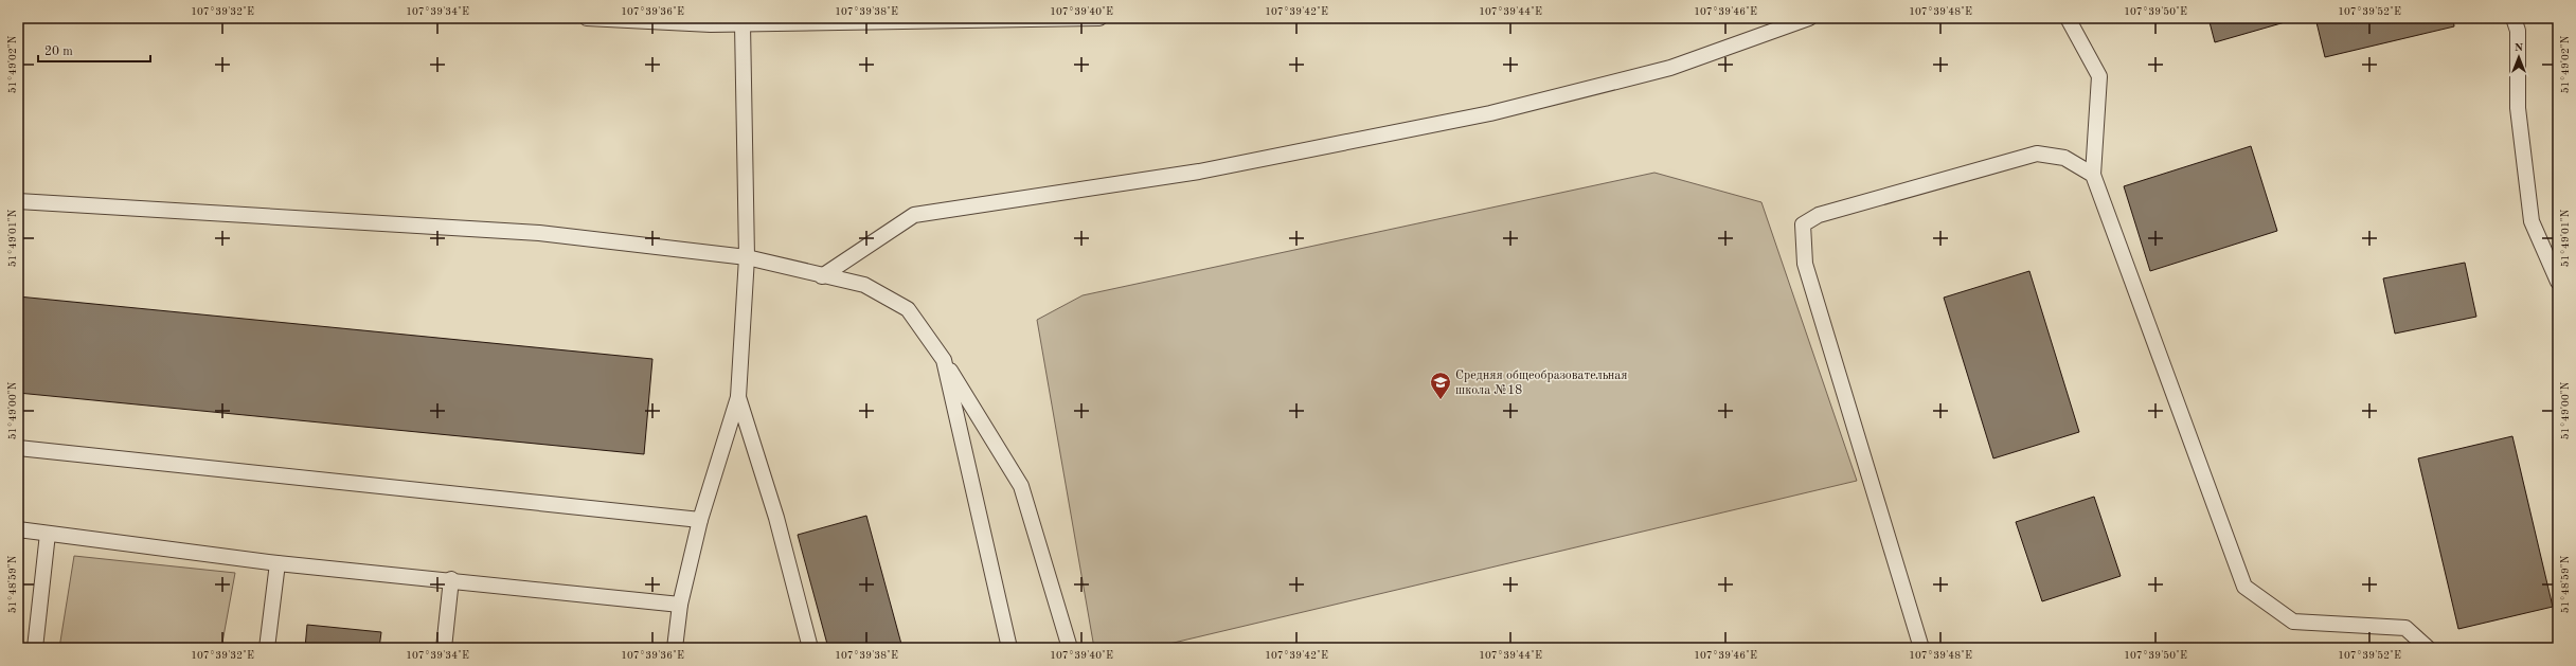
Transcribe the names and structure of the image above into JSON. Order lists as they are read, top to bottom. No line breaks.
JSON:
{"places":{"school or university":["Средняя общеобразовательная школа №18"]},"scale_bar":"20 m","north":"top","coordinates":["107°39'32\"E","107°39'34\"E","107°39'36\"E","107°39'38\"E","107°39'40\"E","107°39'42\"E","107°39'44\"E","107°39'46\"E","107°39'48\"E","107°39'50\"E","107°39'52\"E","51°49'02\"N","51°49'01\"N","51°49'00\"N","51°48'59\"N"]}
